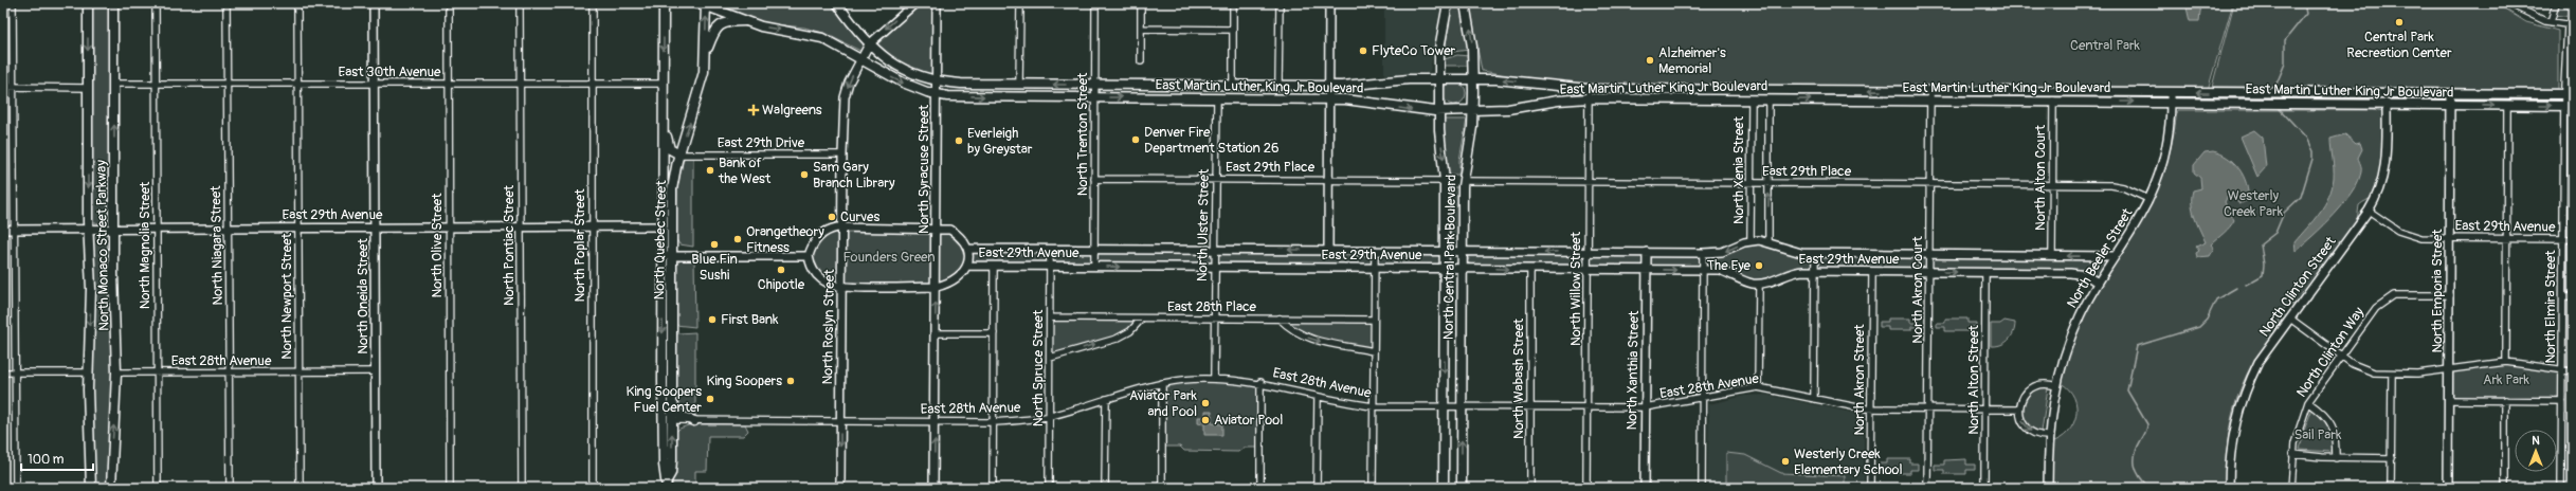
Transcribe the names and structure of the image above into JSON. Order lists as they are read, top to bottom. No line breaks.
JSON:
{"streets":{"main road":["East Martin Luther King Jr Boulevard","North Quebec Street","North Monaco Street Parkway","North Central Park Boulevard"],"street":["East 30th Avenue","North Trenton Street","East 29th Drive","East 29th Place","North Syracuse Street","North Xenia Street","North Alton Court","East 29th Avenue","North Ulster Street","North Magnolia Street","North Niagara Street","North Olive Street","North Pontiac Street","North Poplar Street","North Beeler Street","North Clinton Street","North Willow Street","North Akron Court","North Emporia Street","North Newport Street","North Oneida Street","East 28th Place","North Elmira Street","North Roslyn Street","North Clinton Way","East 28th Avenue","North Spruce Street","North Xanthia Street","North Wabash Street","North Akron Street","North Alton Street"]},"crossings":[["East 30th Avenue","North Quebec Street"],["East 30th Avenue","North Monaco Street Parkway"],["East 30th Avenue","North Magnolia Street"],["East 30th Avenue","North Niagara Street"],["East 30th Avenue","North Olive Street"],["East 30th Avenue","North Pontiac Street"],["East 30th Avenue","North Poplar Street"],["East 30th Avenue","North Newport Street"],["East 30th Avenue","North Oneida Street"],["East Martin Luther King Jr Boulevard","North Trenton Street"],["East Martin Luther King Jr Boulevard","North Syracuse Street"],["East Martin Luther King Jr Boulevard","North Xenia Street"],["East Martin Luther King Jr Boulevard","North Alton Court"],["East Martin Luther King Jr Boulevard","North Ulster Street"],["East Martin Luther King Jr Boulevard","North Quebec Street"],["East Martin Luther King Jr Boulevard","North Central Park Boulevard"],["East Martin Luther King Jr Boulevard","North Beeler Street"],["East Martin Luther King Jr Boulevard","North Clinton Street"],["East Martin Luther King Jr Boulevard","North Willow Street"],["East Martin Luther King Jr Boulevard","North Akron Court"],["East Martin Luther King Jr Boulevard","North Emporia Street"],["East Martin Luther King Jr Boulevard","North Elmira Street"],["East Martin Luther King Jr Boulevard","North Roslyn Street"],["North Trenton Street","East 29th Place"],["North Trenton Street","East 29th Avenue"],["East 29th Drive","North Quebec Street"],["East 29th Drive","North Roslyn Street"],["East 29th Place","North Xenia Street"],["East 29th Place","North Alton Court"],["East 29th Place","North Ulster Street"],["East 29th Place","North Central Park Boulevard"],["East 29th Place","North Beeler Street"],["East 29th Place","North Willow Street"],["East 29th Place","North Akron Court"],["North Syracuse Street","East 29th Avenue"],["North Syracuse Street","East 28th Avenue"],["North Xenia Street","East 29th Avenue"],["North Alton Court","East 29th Avenue"],["East 29th Avenue","North Ulster Street"],["East 29th Avenue","North Quebec Street"],["East 29th Avenue","North Monaco Street Parkway"],["East 29th Avenue","North Magnolia Street"],["East 29th Avenue","North Niagara Street"],["East 29th Avenue","North Olive Street"],["East 29th Avenue","North Pontiac Street"],["East 29th Avenue","North Poplar Street"],["East 29th Avenue","North Central Park Boulevard"],["East 29th Avenue","North Beeler Street"],["East 29th Avenue","North Clinton Street"],["East 29th Avenue","North Willow Street"],["East 29th Avenue","North Akron Court"],["East 29th Avenue","North Emporia Street"],["East 29th Avenue","North Newport Street"],["East 29th Avenue","North Oneida Street"],["East 29th Avenue","North Elmira Street"],["East 29th Avenue","North Roslyn Street"],["East 29th Avenue","North Spruce Street"],["East 29th Avenue","North Xanthia Street"],["East 29th Avenue","North Wabash Street"],["East 29th Avenue","North Akron Street"],["East 29th Avenue","North Alton Street"],["North Ulster Street","East 28th Place"],["North Ulster Street","East 28th Avenue"],["North Quebec Street","East 28th Avenue"],["North Monaco Street Parkway","East 28th Avenue"],["North Magnolia Street","East 28th Avenue"],["North Niagara Street","East 28th Avenue"],["North Central Park Boulevard","East 28th Avenue"],["North Willow Street","East 28th Avenue"],["North Akron Court","East 28th Avenue"],["North Emporia Street","North Clinton Way"],["North Newport Street","East 28th Avenue"],["North Oneida Street","East 28th Avenue"],["East 28th Place","North Spruce Street"],["North Roslyn Street","East 28th Avenue"],["East 28th Avenue","North Spruce Street"],["East 28th Avenue","North Xanthia Street"],["East 28th Avenue","North Wabash Street"],["East 28th Avenue","North Akron Street"],["East 28th Avenue","North Alton Street"]],"one_way":["North Roslyn Street"],"parks":["Central Park","Westerly Creek Park","Founders Green","Ark Park","Sail Park"],"places":{"other":["Central Park Recreation Center","FlyteCo Tower","Alzheimer's Memorial","Denver Fire Department Station 26","Everleigh by Greystar","Bank of the West","Sam Gary Branch Library","Curves","Orangetheory Fitness","Blue Fin Sushi","The Eye","Chipotle","First Bank","King Soopers","King Soopers Fuel Center","Aviator Park and Pool","Aviator Pool","Westerly Creek Elementary School"],"health":["Walgreens"]},"scale_bar":"100 m","north":"top"}
